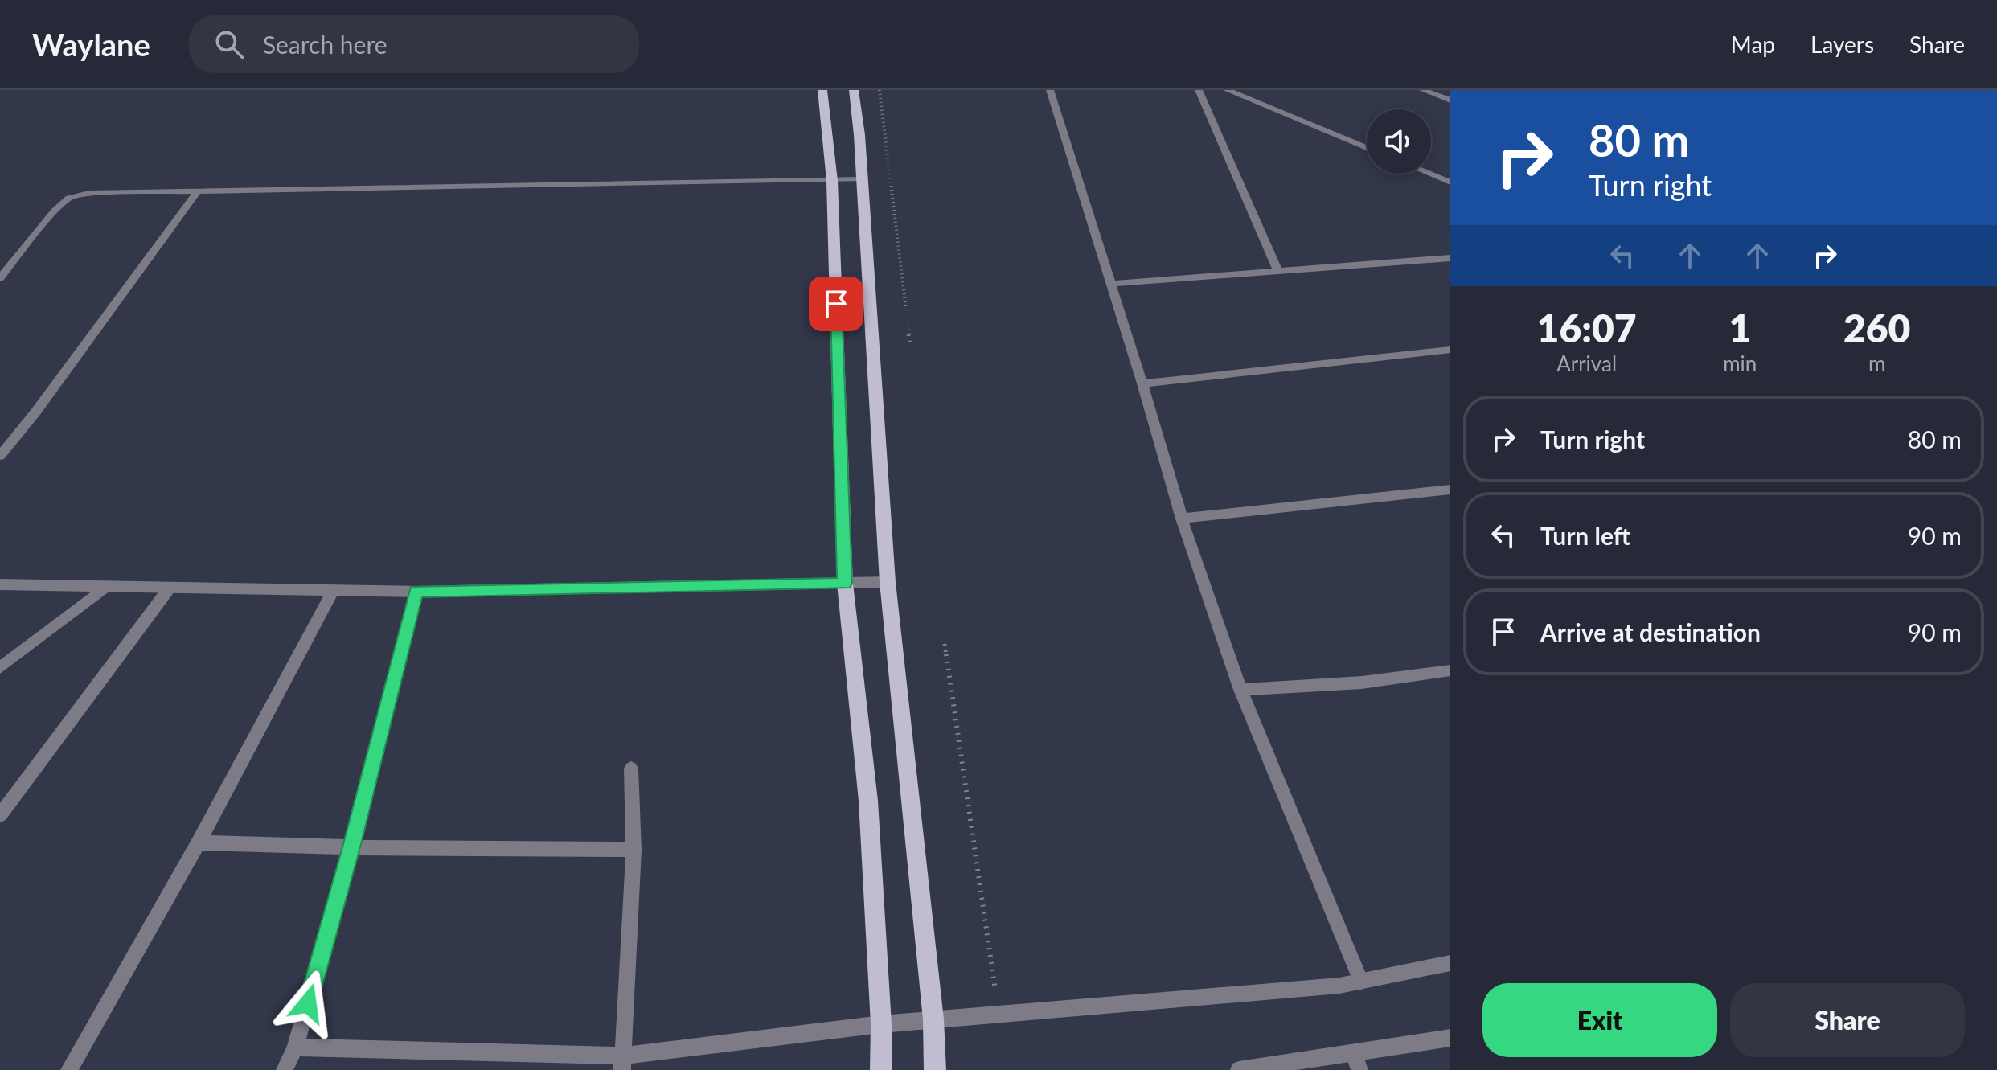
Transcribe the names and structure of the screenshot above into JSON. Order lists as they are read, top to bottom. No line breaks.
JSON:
{"page":{"header":"Waylane","search":"Search here","nav":["Map","Layers","Share"],"turn":["80 m","Turn right"],"eta":["16:07","Arrival","1","min","260","m"],"list":[{"name":"Turn right","value":"80 m"},{"name":"Turn left","value":"90 m"},{"name":"Arrive at destination","value":"90 m"}],"buttons":["Exit","Share"]}}
